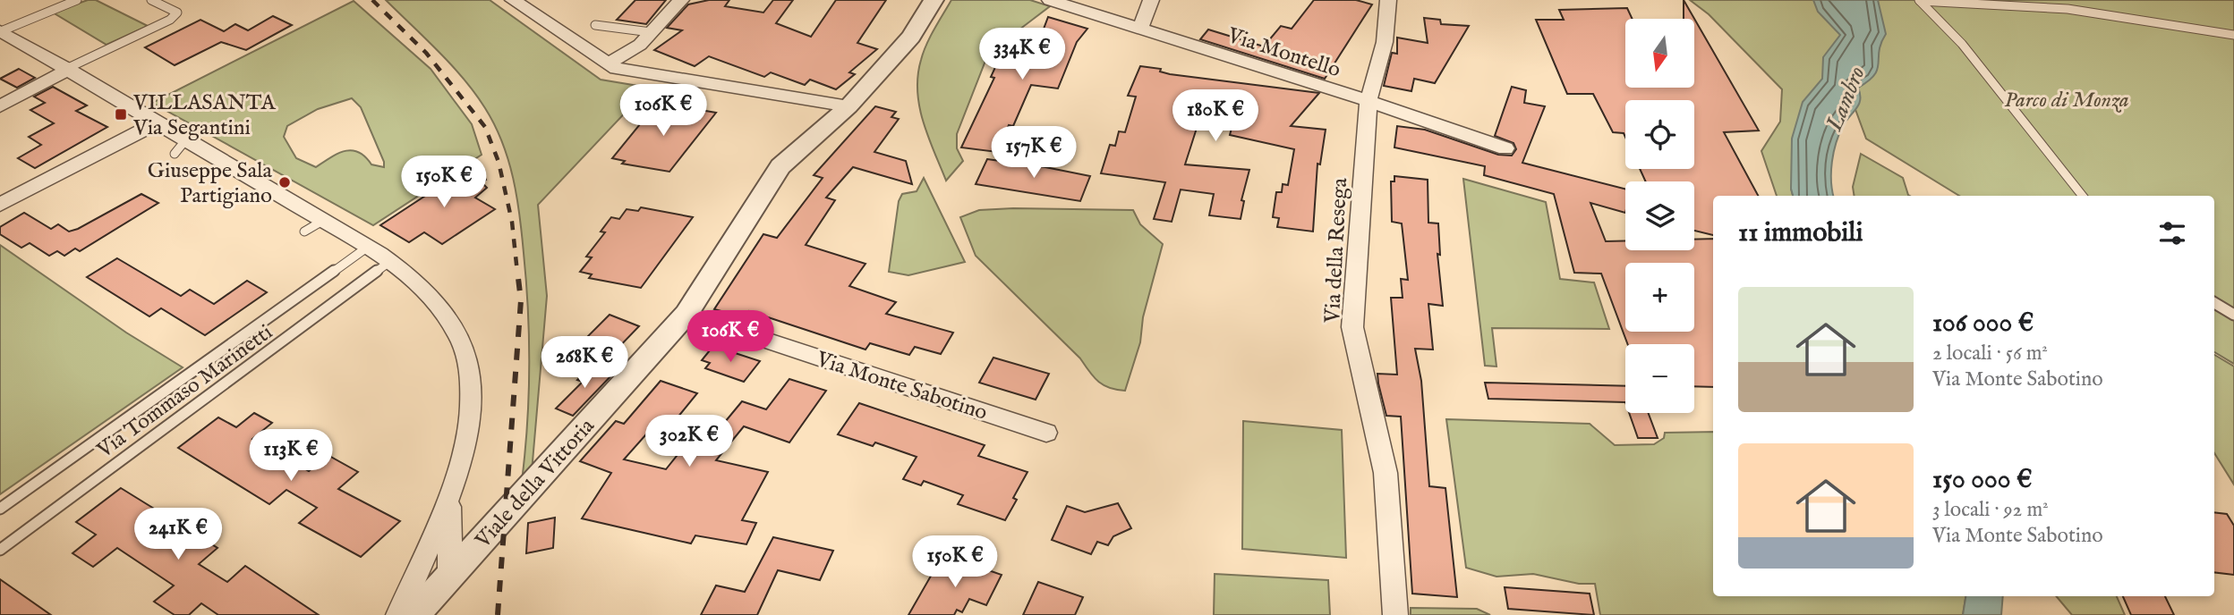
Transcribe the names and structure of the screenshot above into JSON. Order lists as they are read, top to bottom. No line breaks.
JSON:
{"streets":{"street":["Via Montello","Via della Resega","Via Monte Sabotino","Viale della Vittoria"],"lane":["Via Tommaso Marinetti"]},"crossings":[["Via Montello","Via della Resega"],["Via Monte Sabotino","Viale della Vittoria"]],"water":["Lambro"],"parks":["Parco di Monza"],"places":{"transit":["VILLASANTA Via Segantini"],"other":["Giuseppe Sala Partigiano"]},"north":"bottom","page":{"map_buttons":["+","−"],"price":["334K €","106K €","180K €","157K €","150K €","106K €","268K €","302K €","113K €","241K €","150K €"],"heading":"11 immobili","list":[{"name":"106 000 €","note":"2 locali · 56 m² · Via Monte Sabotino"},{"name":"150 000 €","note":"3 locali · 92 m² · Via Monte Sabotino"}]}}
